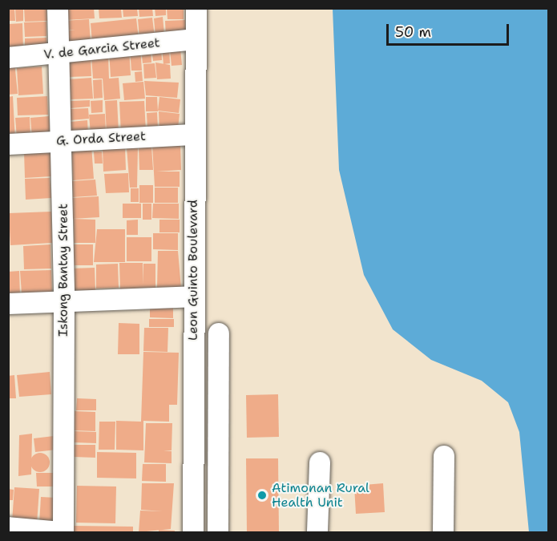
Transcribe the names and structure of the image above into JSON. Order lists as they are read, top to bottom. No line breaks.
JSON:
{"streets":{"street":["V. de Garcia Street","G. Orda Street","Iskong Bantay Street","Leon Guinto Boulevard"]},"crossings":[["V. de Garcia Street","Iskong Bantay Street"],["V. de Garcia Street","Leon Guinto Boulevard"],["G. Orda Street","Iskong Bantay Street"],["G. Orda Street","Leon Guinto Boulevard"]],"places":["Atimonan Rural Health Unit"],"scale_bar":"50 m"}
